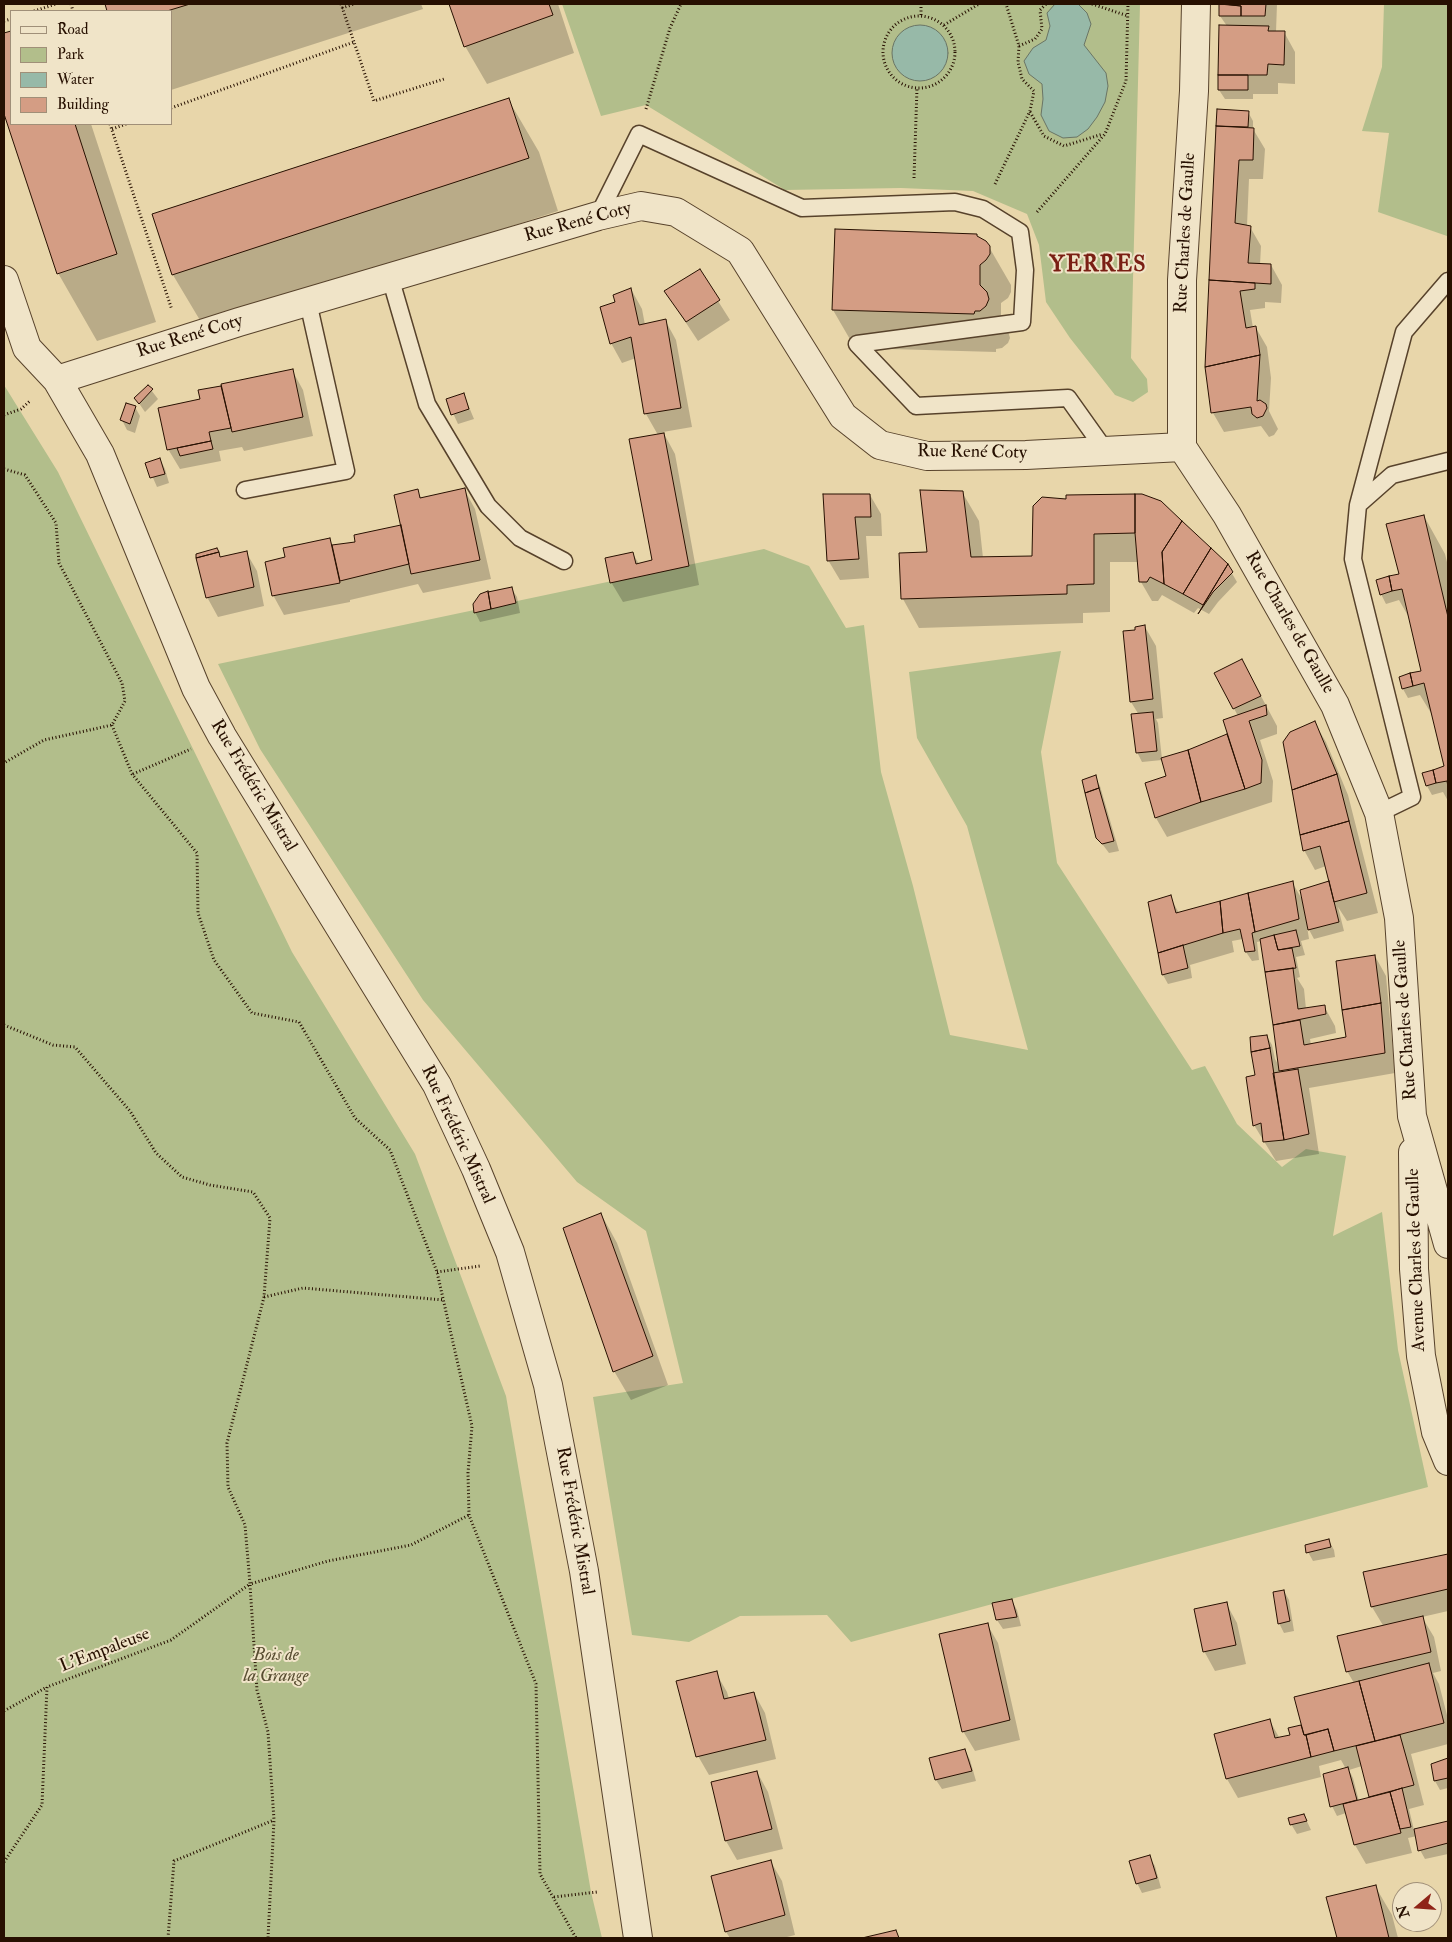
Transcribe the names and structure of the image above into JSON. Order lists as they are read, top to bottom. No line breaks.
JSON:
{"streets":{"street":["Rue René Coty","Rue Charles de Gaulle","Rue Frédéric Mistral","Avenue Charles de Gaulle"],"path":["L'Empaleuse"]},"crossings":[["Rue René Coty","Rue Charles de Gaulle"],["Rue René Coty","Rue Frédéric Mistral"],["Rue Charles de Gaulle","Avenue Charles de Gaulle"]],"districts":["YERRES"],"parks":["Bois de la Grange"],"legend":["Road","Park","Water","Building"],"north":"left"}
